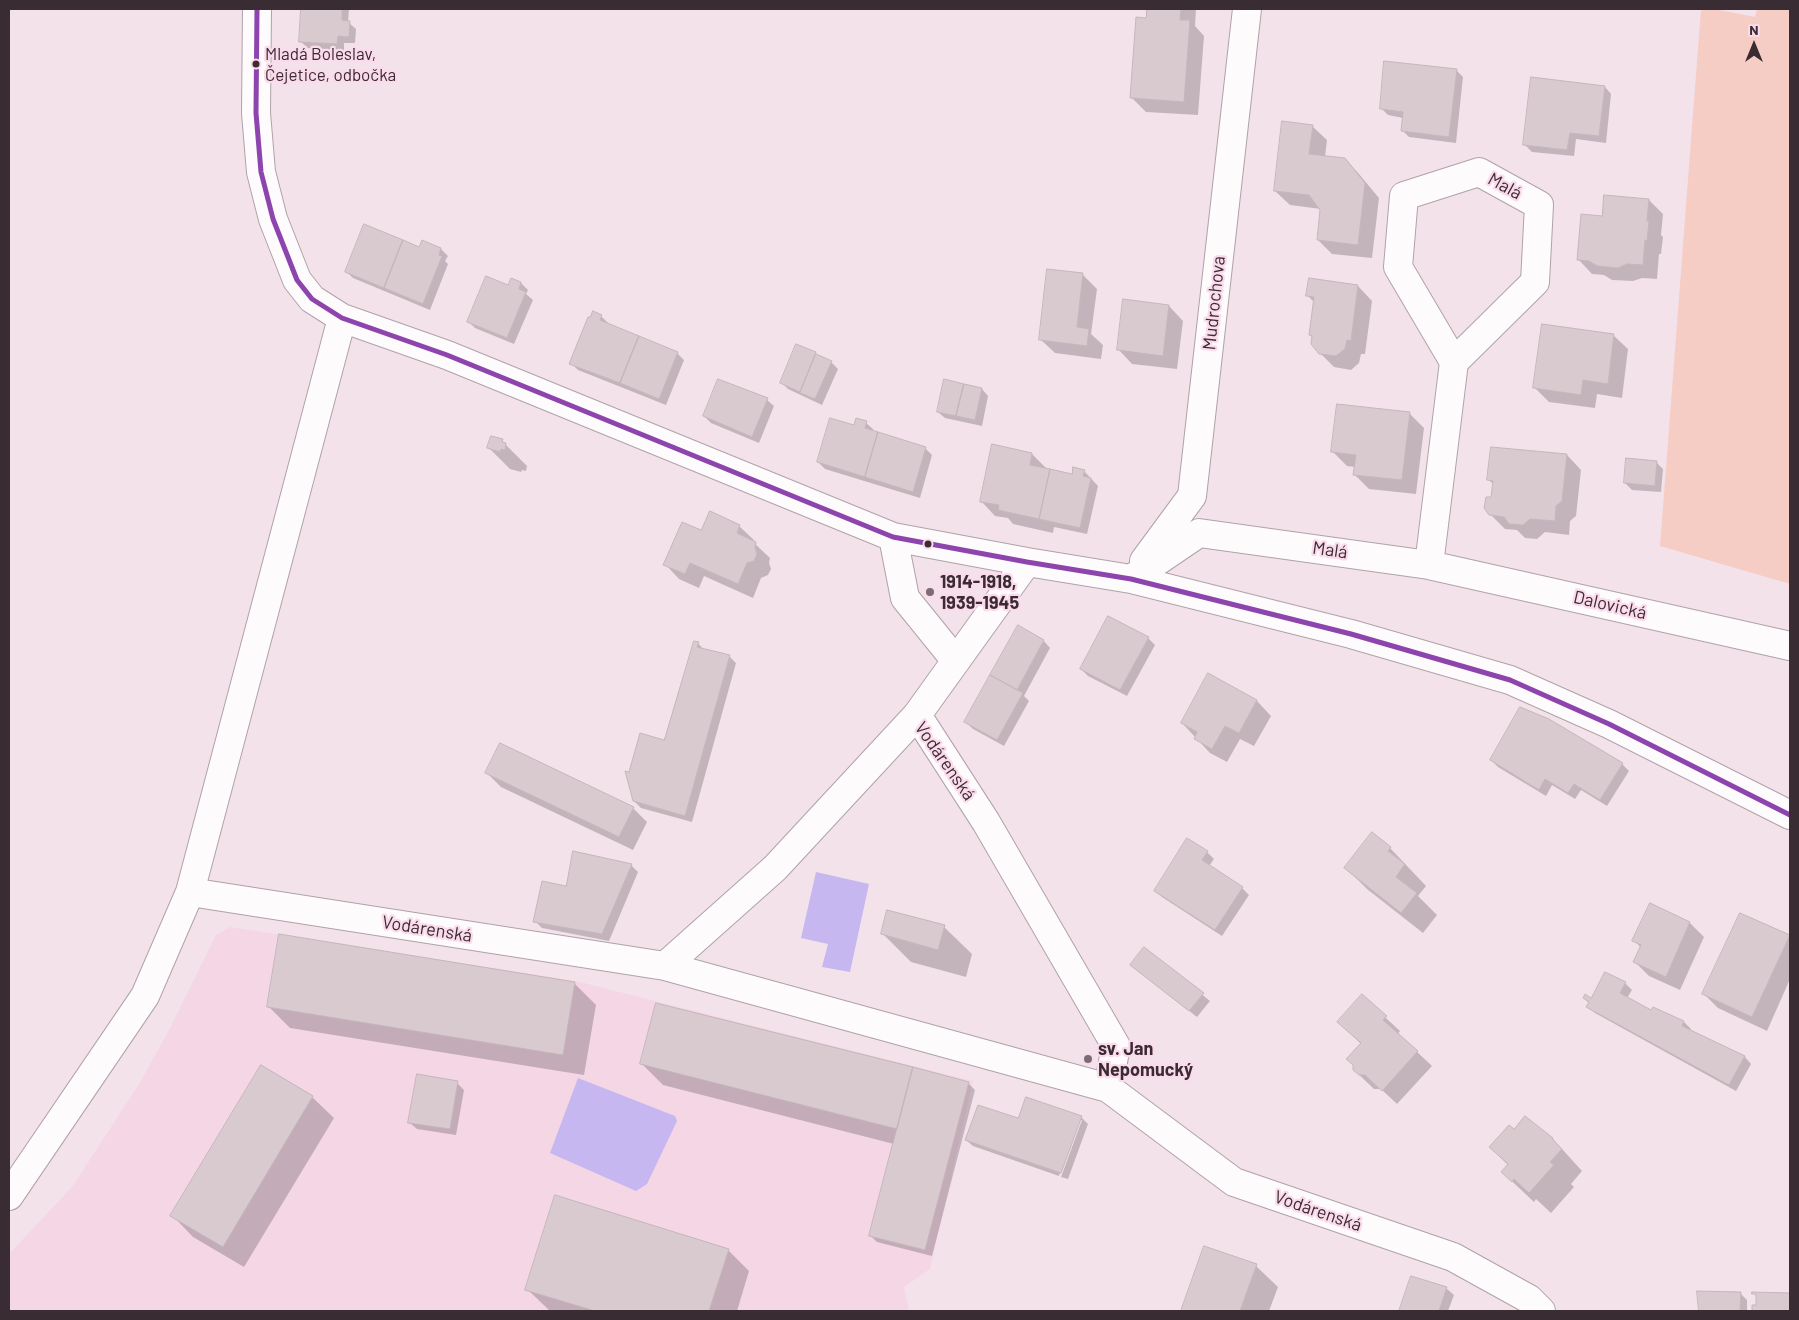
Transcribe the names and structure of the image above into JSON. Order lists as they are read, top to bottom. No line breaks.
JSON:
{"streets":{"street":["Malá","Mudrochova","Dalovická","Vodárenská"]},"crossings":[["Malá","Mudrochova"],["Malá","Dalovická"]],"places":["Mladá Boleslav, Čejetice, odbočka","1914-1918, 1939-1945","sv. Jan Nepomucký"],"north":"top"}
